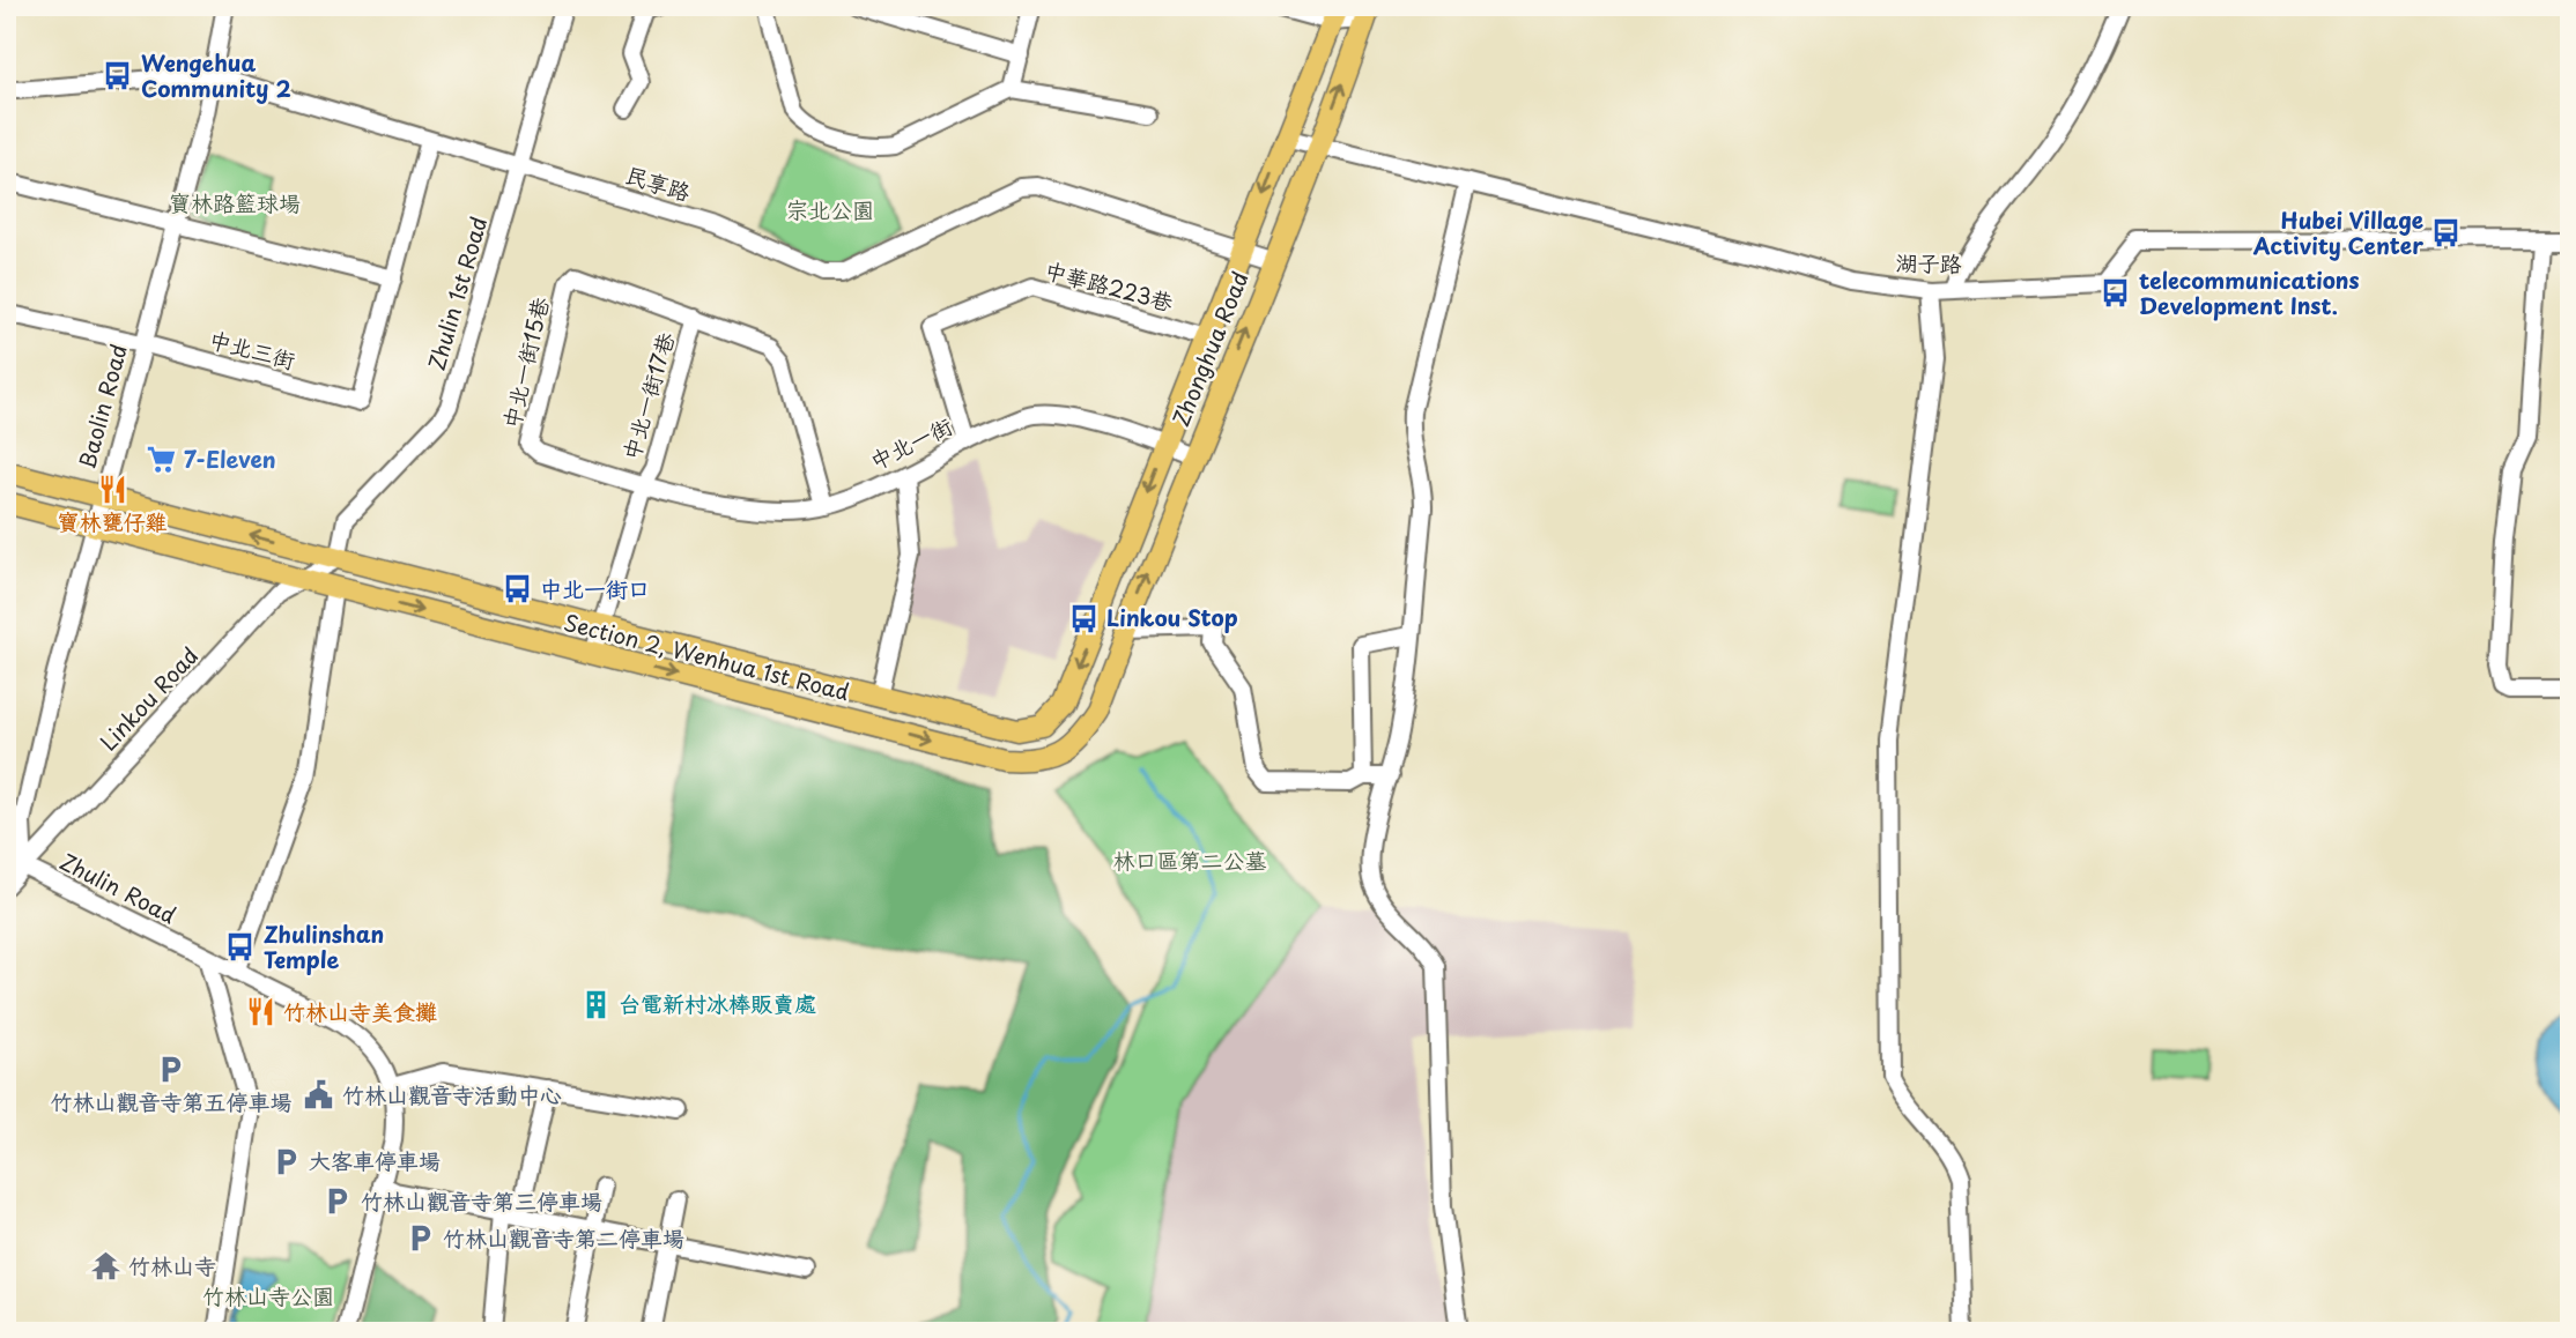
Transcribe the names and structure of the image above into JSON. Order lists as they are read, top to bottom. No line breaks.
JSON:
{"streets":{"main road":["Zhonghua Road","Section 2, Wenhua 1st Road"],"street":["民享路","湖子路","中華路223巷","Zhulin 1st Road","中北三街","中北一街15巷","中北一街17巷","Baolin Road","中北一街","Linkou Road","Zhulin Road"]},"crossings":[["民享路","Zhulin 1st Road"],["民享路","Zhonghua Road"],["民享路","中北三街"],["民享路","Baolin Road"],["湖子路","Zhonghua Road"],["中華路223巷","Zhonghua Road"],["中華路223巷","中北一街"],["Zhulin 1st Road","Section 2, Wenhua 1st Road"],["Zhulin 1st Road","Linkou Road"],["Zhonghua Road","中北一街"],["Zhonghua Road","Section 2, Wenhua 1st Road"],["中北三街","Baolin Road"],["中北一街15巷","中北一街17巷"],["中北一街15巷","中北一街"],["中北一街17巷","中北一街"],["Baolin Road","Section 2, Wenhua 1st Road"],["Baolin Road","Linkou Road"],["Baolin Road","Zhulin Road"],["Section 2, Wenhua 1st Road","Linkou Road"],["Linkou Road","Zhulin Road"]],"parks":["寶林路籃球場","宗北公園","林口區第二公墓","竹林山寺公園"],"places":{"bus stop":["Wengehua Community 2","Hubei Village Activity Center","telecommunications Development Inst.","中北一街口","Linkou Stop","Zhulinshan Temple"],"supermarket":["7-Eleven"],"restaurant":["寶林甕仔雞","竹林山寺美食攤"],"building":["台電新村冰棒販賣處"],"parking":["竹林山觀音寺第五停車場","大客車停車場","竹林山觀音寺第三停車場","竹林山觀音寺第二停車場"],"public building":["竹林山觀音寺活動中心"],"temple":["竹林山寺"]}}
